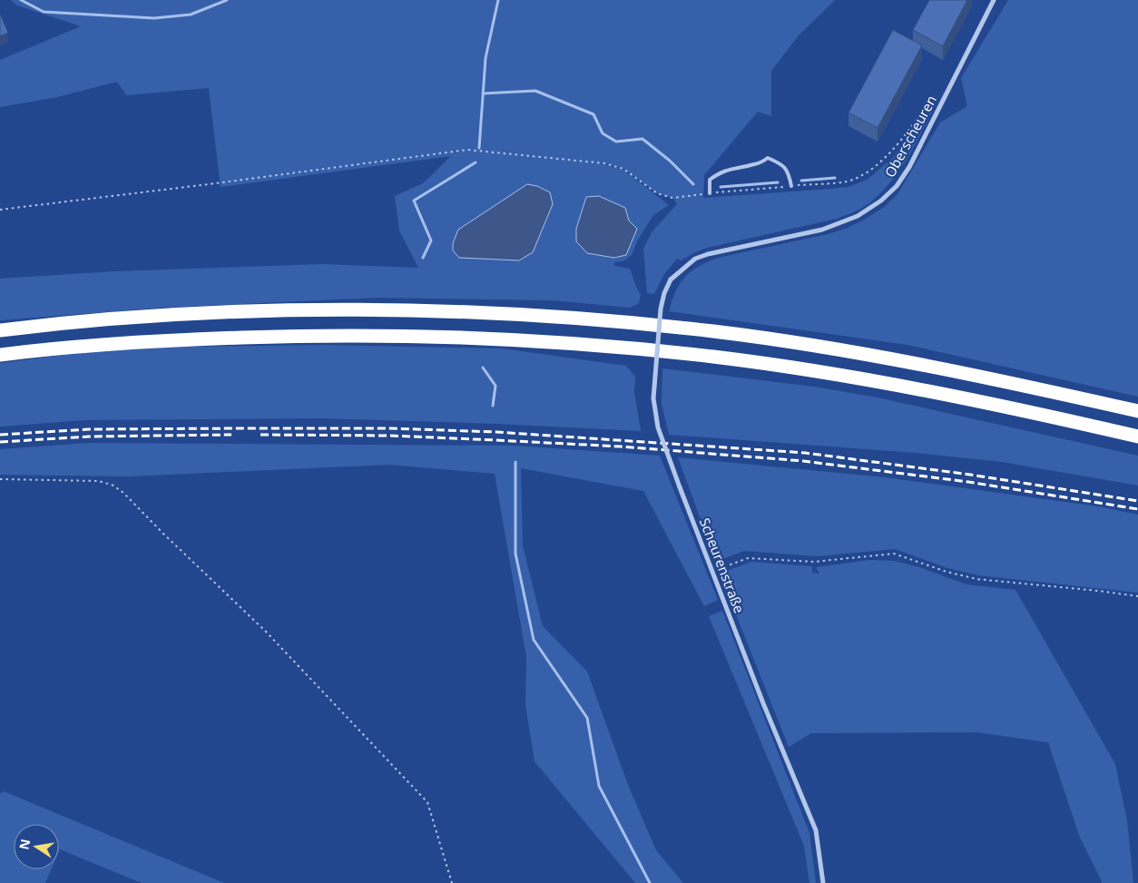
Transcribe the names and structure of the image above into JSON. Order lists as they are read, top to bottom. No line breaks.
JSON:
{"streets":{"street":["Oberscheuren","Scheurenstraße"]},"crossings":[["Oberscheuren","Scheurenstraße"]],"north":"left"}
